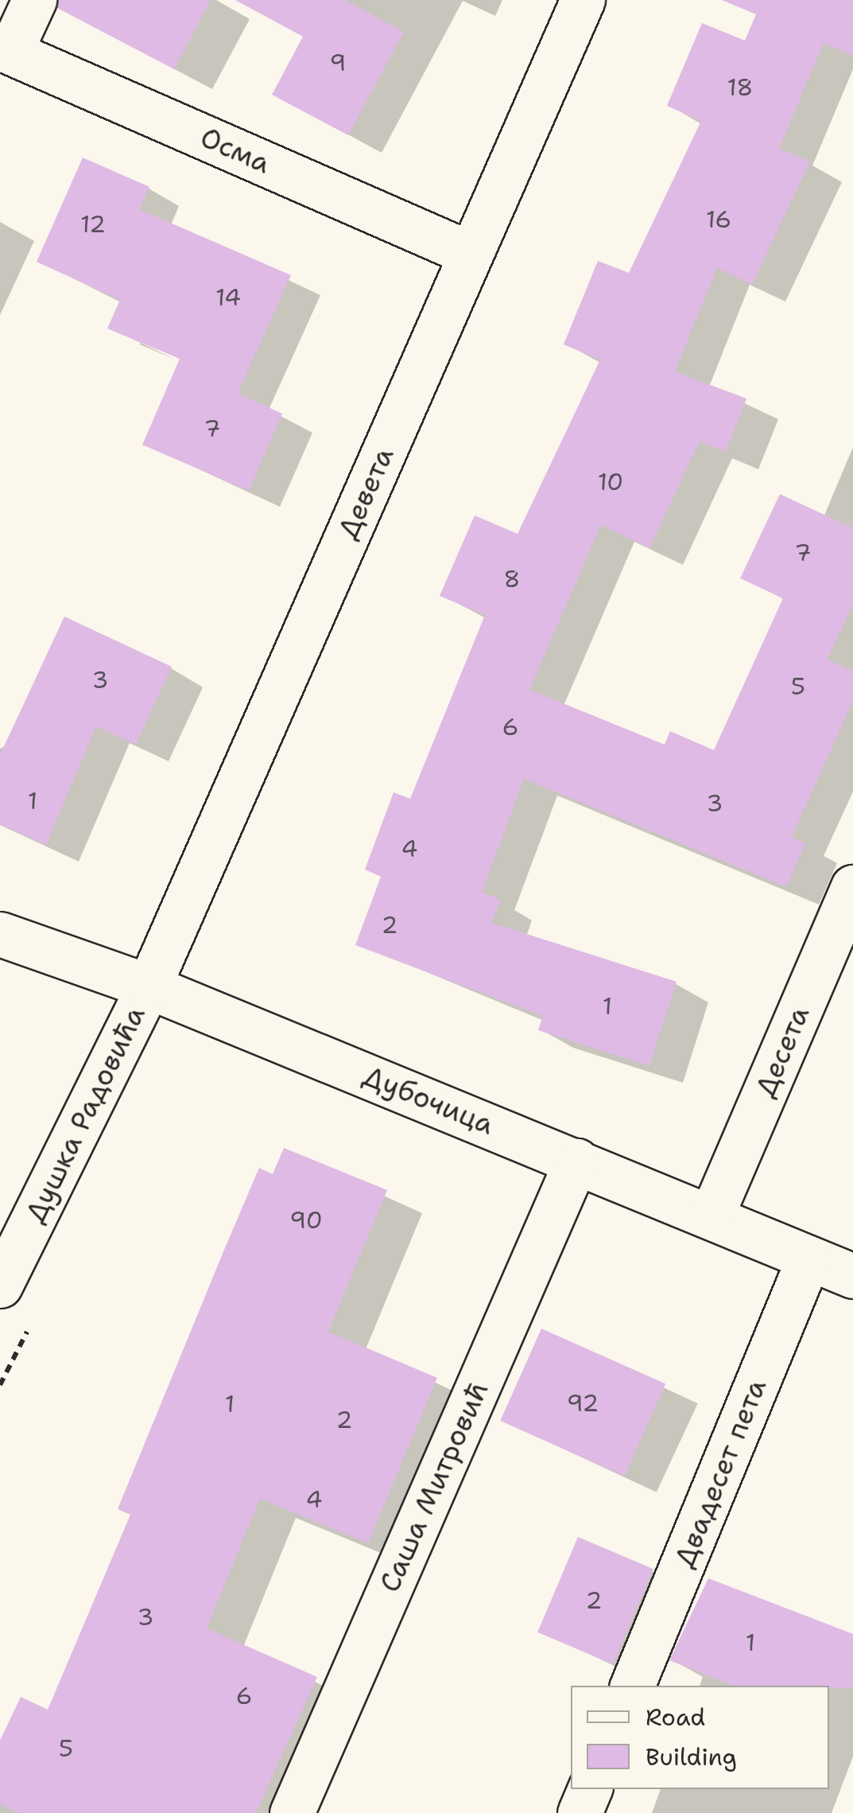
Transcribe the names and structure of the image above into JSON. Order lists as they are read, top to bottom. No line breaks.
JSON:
{"streets":{"street":["Осма","Девета","Десета","Дубочица","Душка Радовића","Двадесет пета","Саша Митровић"]},"crossings":[["Осма","Девета"],["Девета","Дубочица"],["Девета","Душка Радовића"],["Десета","Дубочица"],["Дубочица","Душка Радовића"],["Дубочица","Двадесет пета"],["Дубочица","Саша Митровић"]],"house_numbers":["9","18","16","12","14","7","10","7","8","3","5","6","1","3","4","2","1","90","92","1","2","4","2","3","1","6","5"],"legend":["Road","Building"]}
